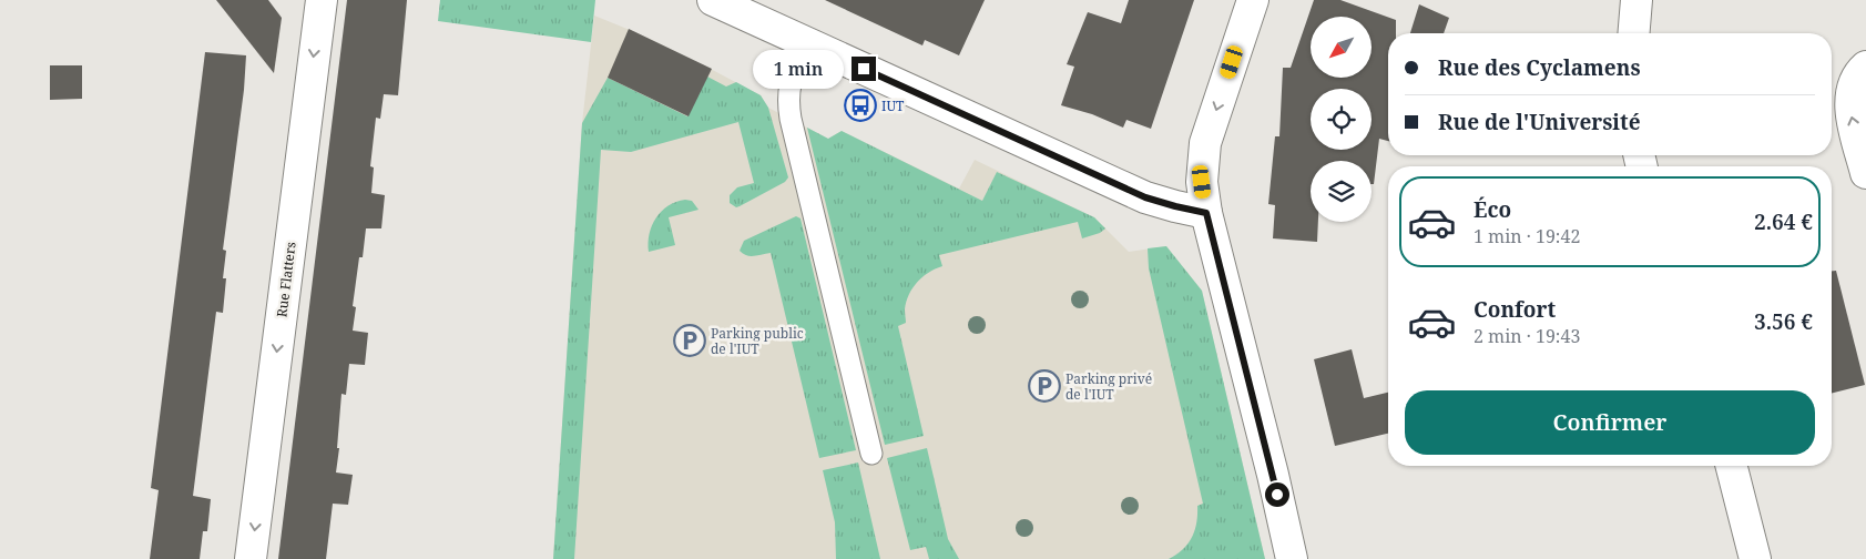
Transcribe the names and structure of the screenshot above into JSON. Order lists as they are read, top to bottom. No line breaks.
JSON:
{"streets":{"street":["Rue Flatters"]},"one_way":["Rue Flatters"],"places":{"bus stop":["IUT"],"parking":["Parking public de l'IUT","Parking privé de l'IUT"]},"north":"bottom left","page":{"banner":["Rue des Cyclamens","Rue de l'Université"],"bubble":"1 min","list":[{"name":"Éco","note":"1 min · 19:42","value":"2.64 €"},{"name":"Confort","note":"2 min · 19:43","value":"3.56 €"}],"buttons":"Confirmer"}}
